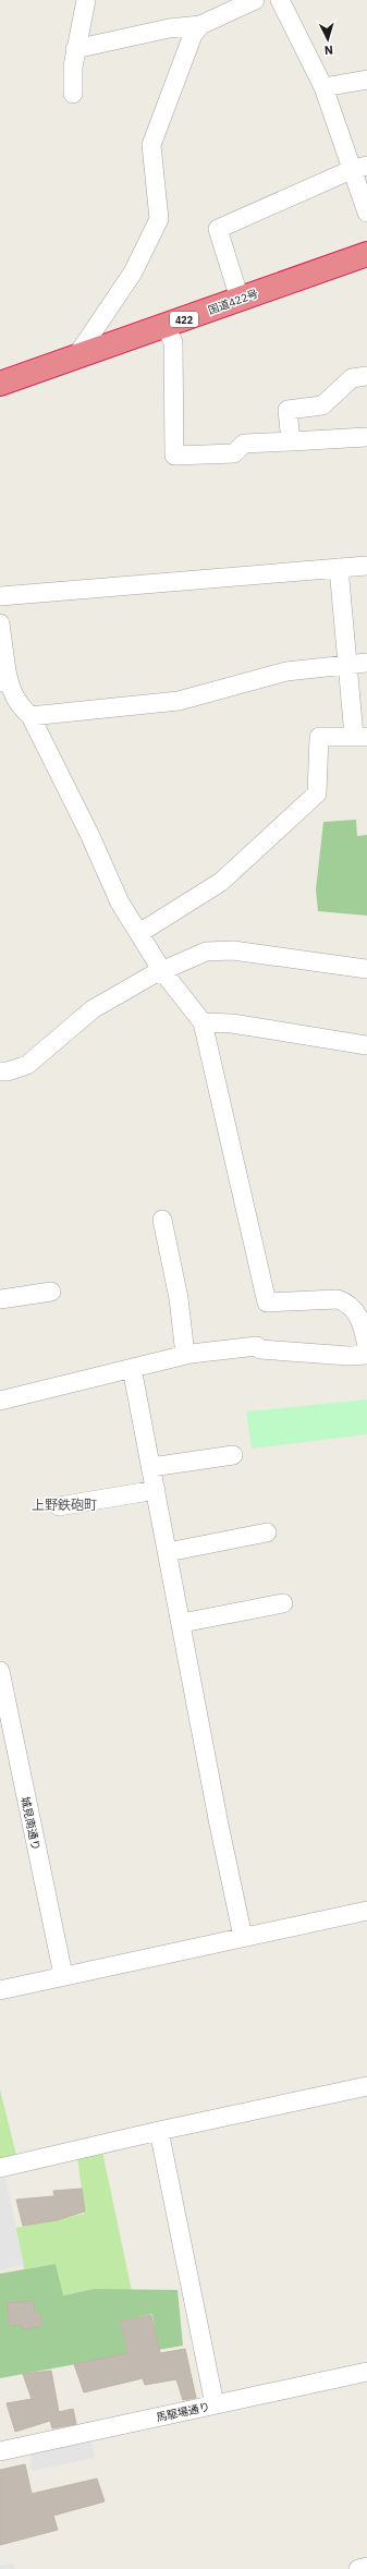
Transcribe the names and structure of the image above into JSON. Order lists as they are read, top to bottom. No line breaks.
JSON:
{"streets":{"highway":["国道422号","422"],"street":["城見南通り","馬駆場通り"]},"districts":["上野鉄砲町"],"north":"bottom"}
